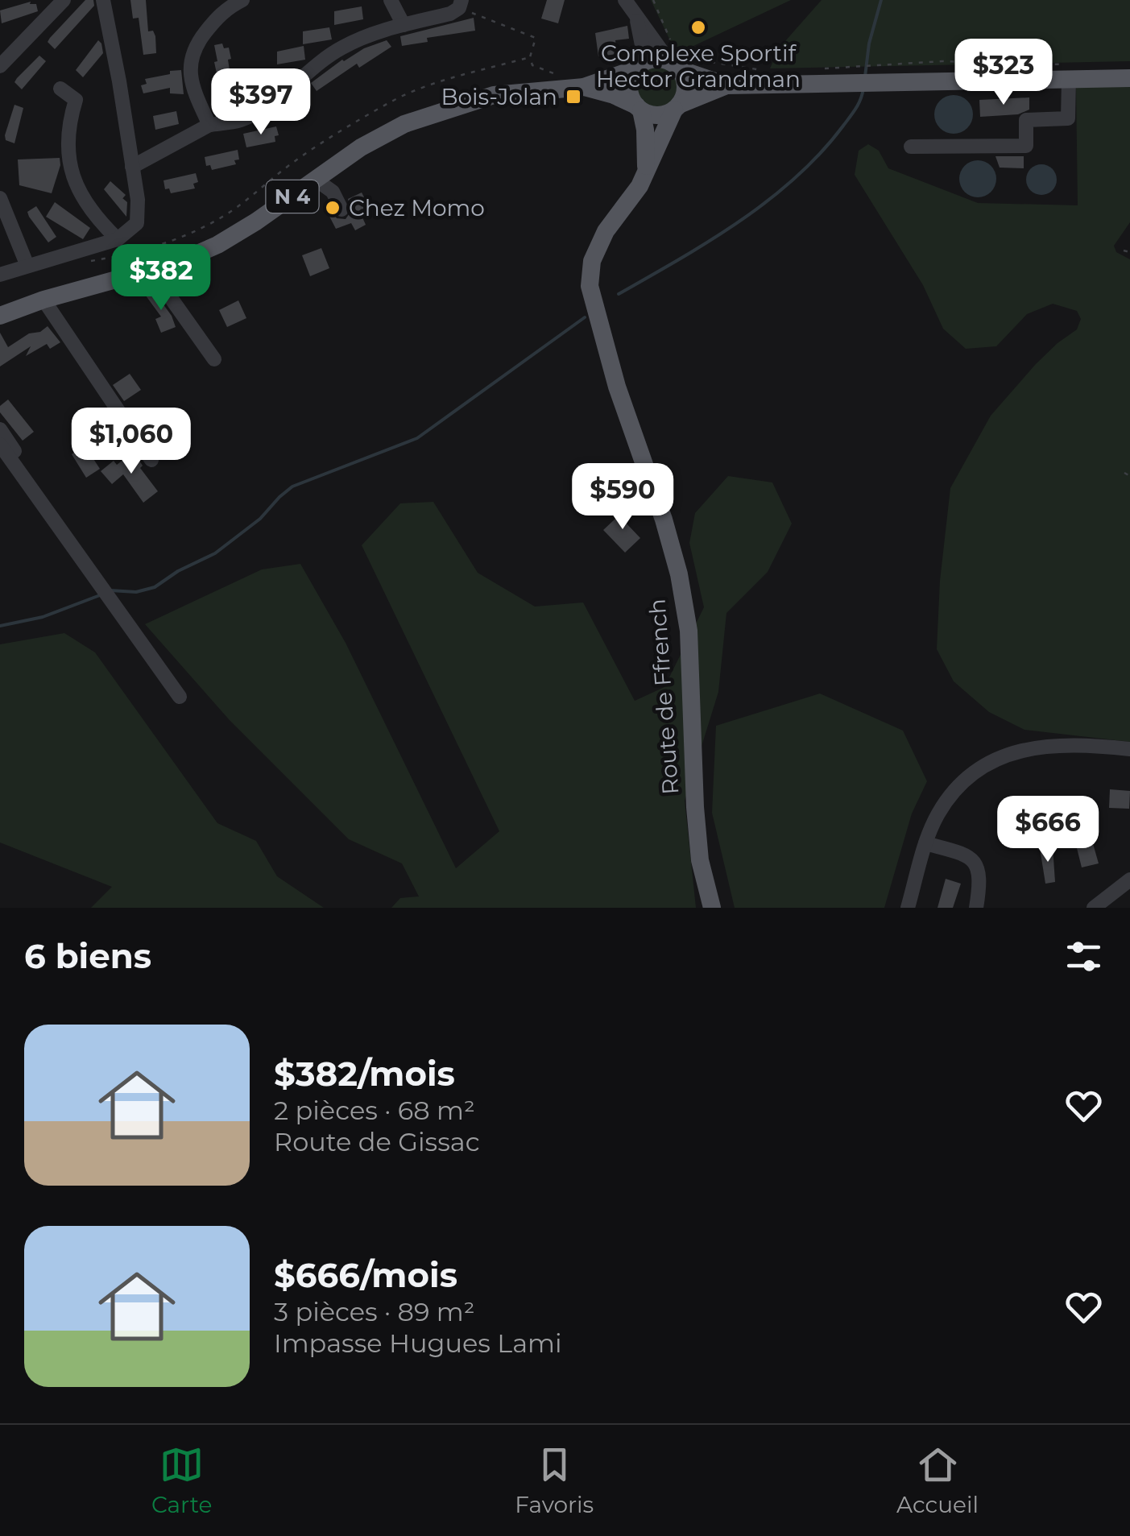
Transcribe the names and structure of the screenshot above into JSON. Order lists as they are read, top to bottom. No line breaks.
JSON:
{"streets":{"main road":["N 4","Route de Ffrench"]},"crossings":[["N 4","Route de Ffrench"]],"places":{"other":["Complexe Sportif Hector Grandman","Chez Momo"],"transit":["Bois-Jolan"]},"page":{"price":["$323","$397","$382","$1,060","$590","$666"],"heading":"6 biens","list":[{"name":"$382/mois","note":"2 pièces · 68 m² · Route de Gissac"},{"name":"$666/mois","note":"3 pièces · 89 m² · Impasse Hugues Lami"}],"tabs":["Carte","Favoris","Accueil"]}}
